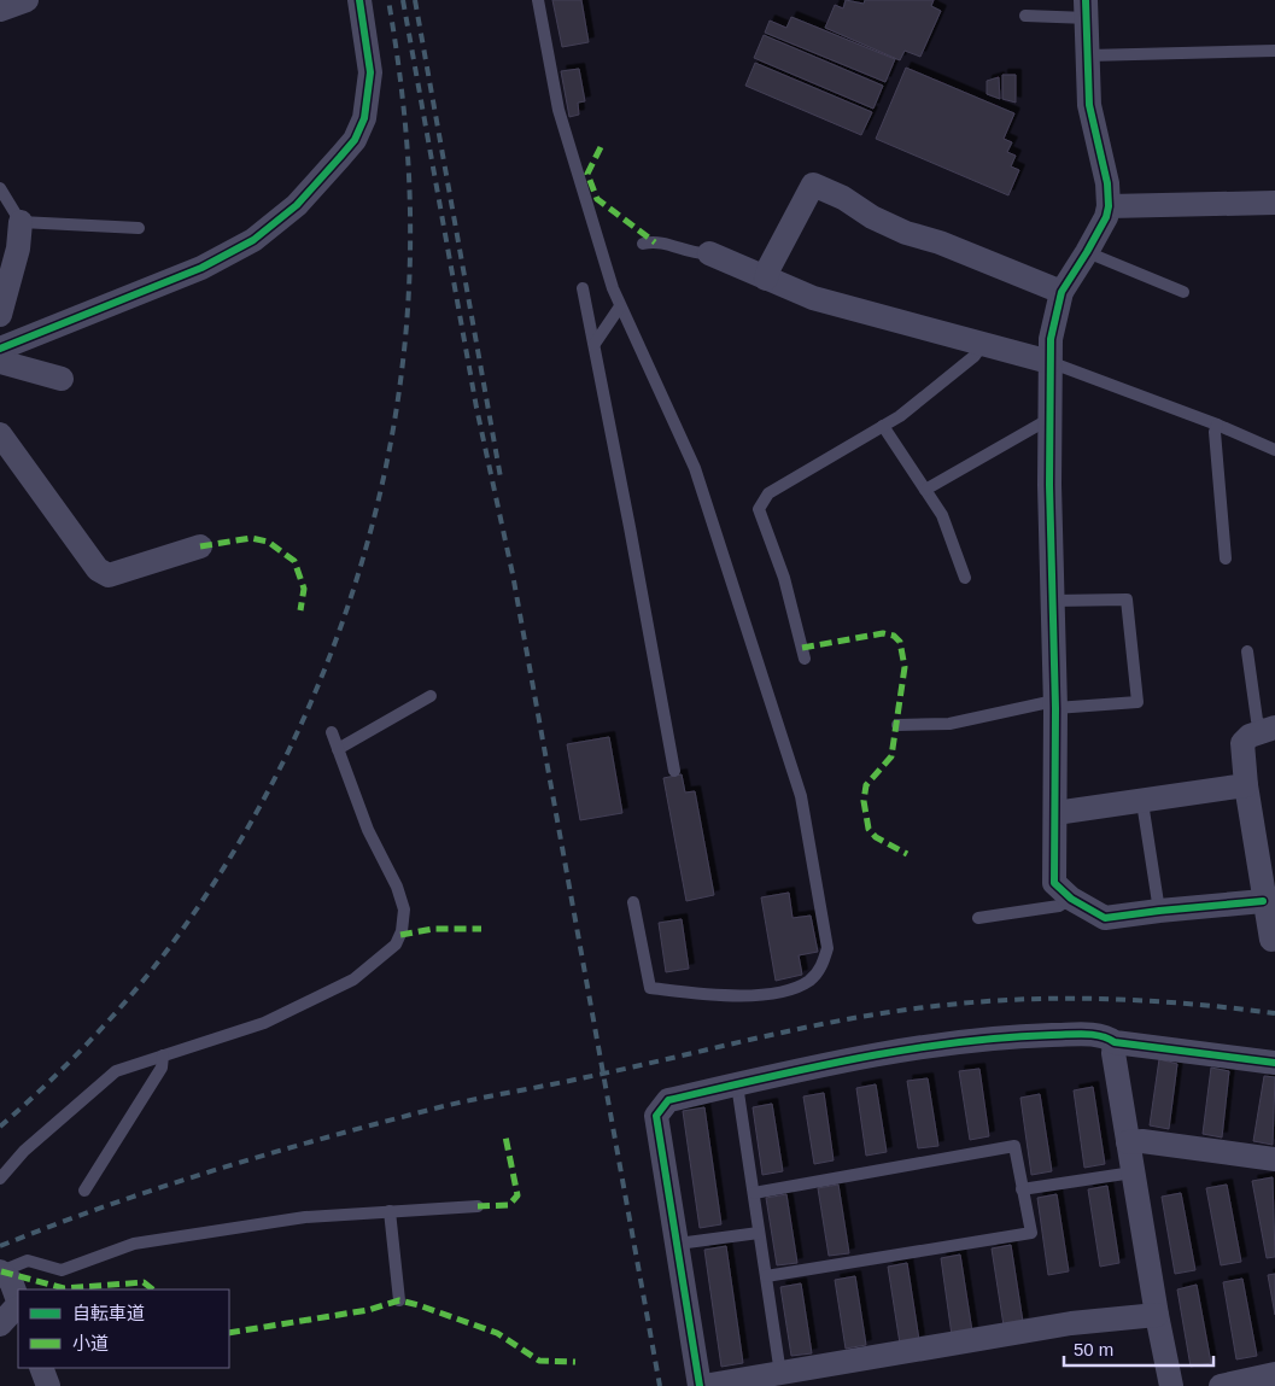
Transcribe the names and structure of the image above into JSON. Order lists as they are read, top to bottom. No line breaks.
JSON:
{"legend":["自転車道","小道"],"scale_bar":"50 m"}
